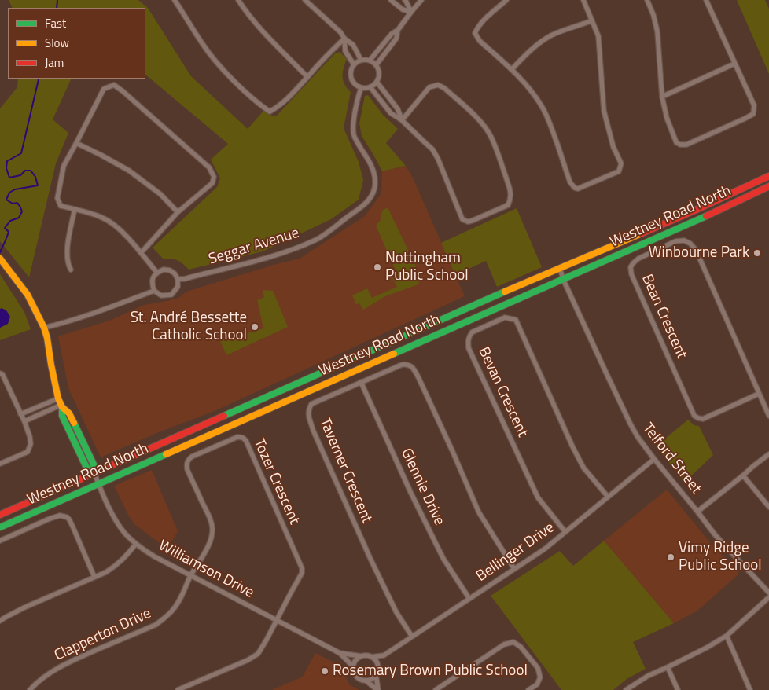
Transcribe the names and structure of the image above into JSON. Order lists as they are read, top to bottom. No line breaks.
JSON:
{"streets":{"main road":["Westney Road North"],"street":["Seggar Avenue","Bean Crescent","Bevan Crescent","Telford Street","Taverner Crescent","Tozer Crescent","Glennie Drive","Bellinger Drive","Williamson Drive","Clapperton Drive"]},"crossings":[["Westney Road North","Telford Street"],["Westney Road North","Williamson Drive"],["Bevan Crescent","Bellinger Drive"],["Telford Street","Bellinger Drive"],["Taverner Crescent","Glennie Drive"],["Taverner Crescent","Bellinger Drive"],["Tozer Crescent","Williamson Drive"],["Tozer Crescent","Clapperton Drive"],["Glennie Drive","Bellinger Drive"],["Bellinger Drive","Williamson Drive"],["Williamson Drive","Clapperton Drive"]],"places":["Winbourne Park","Nottingham Public School","St. André Bessette Catholic School","Vimy Ridge Public School","Rosemary Brown Public School"],"legend":["Fast","Slow","Jam"]}
